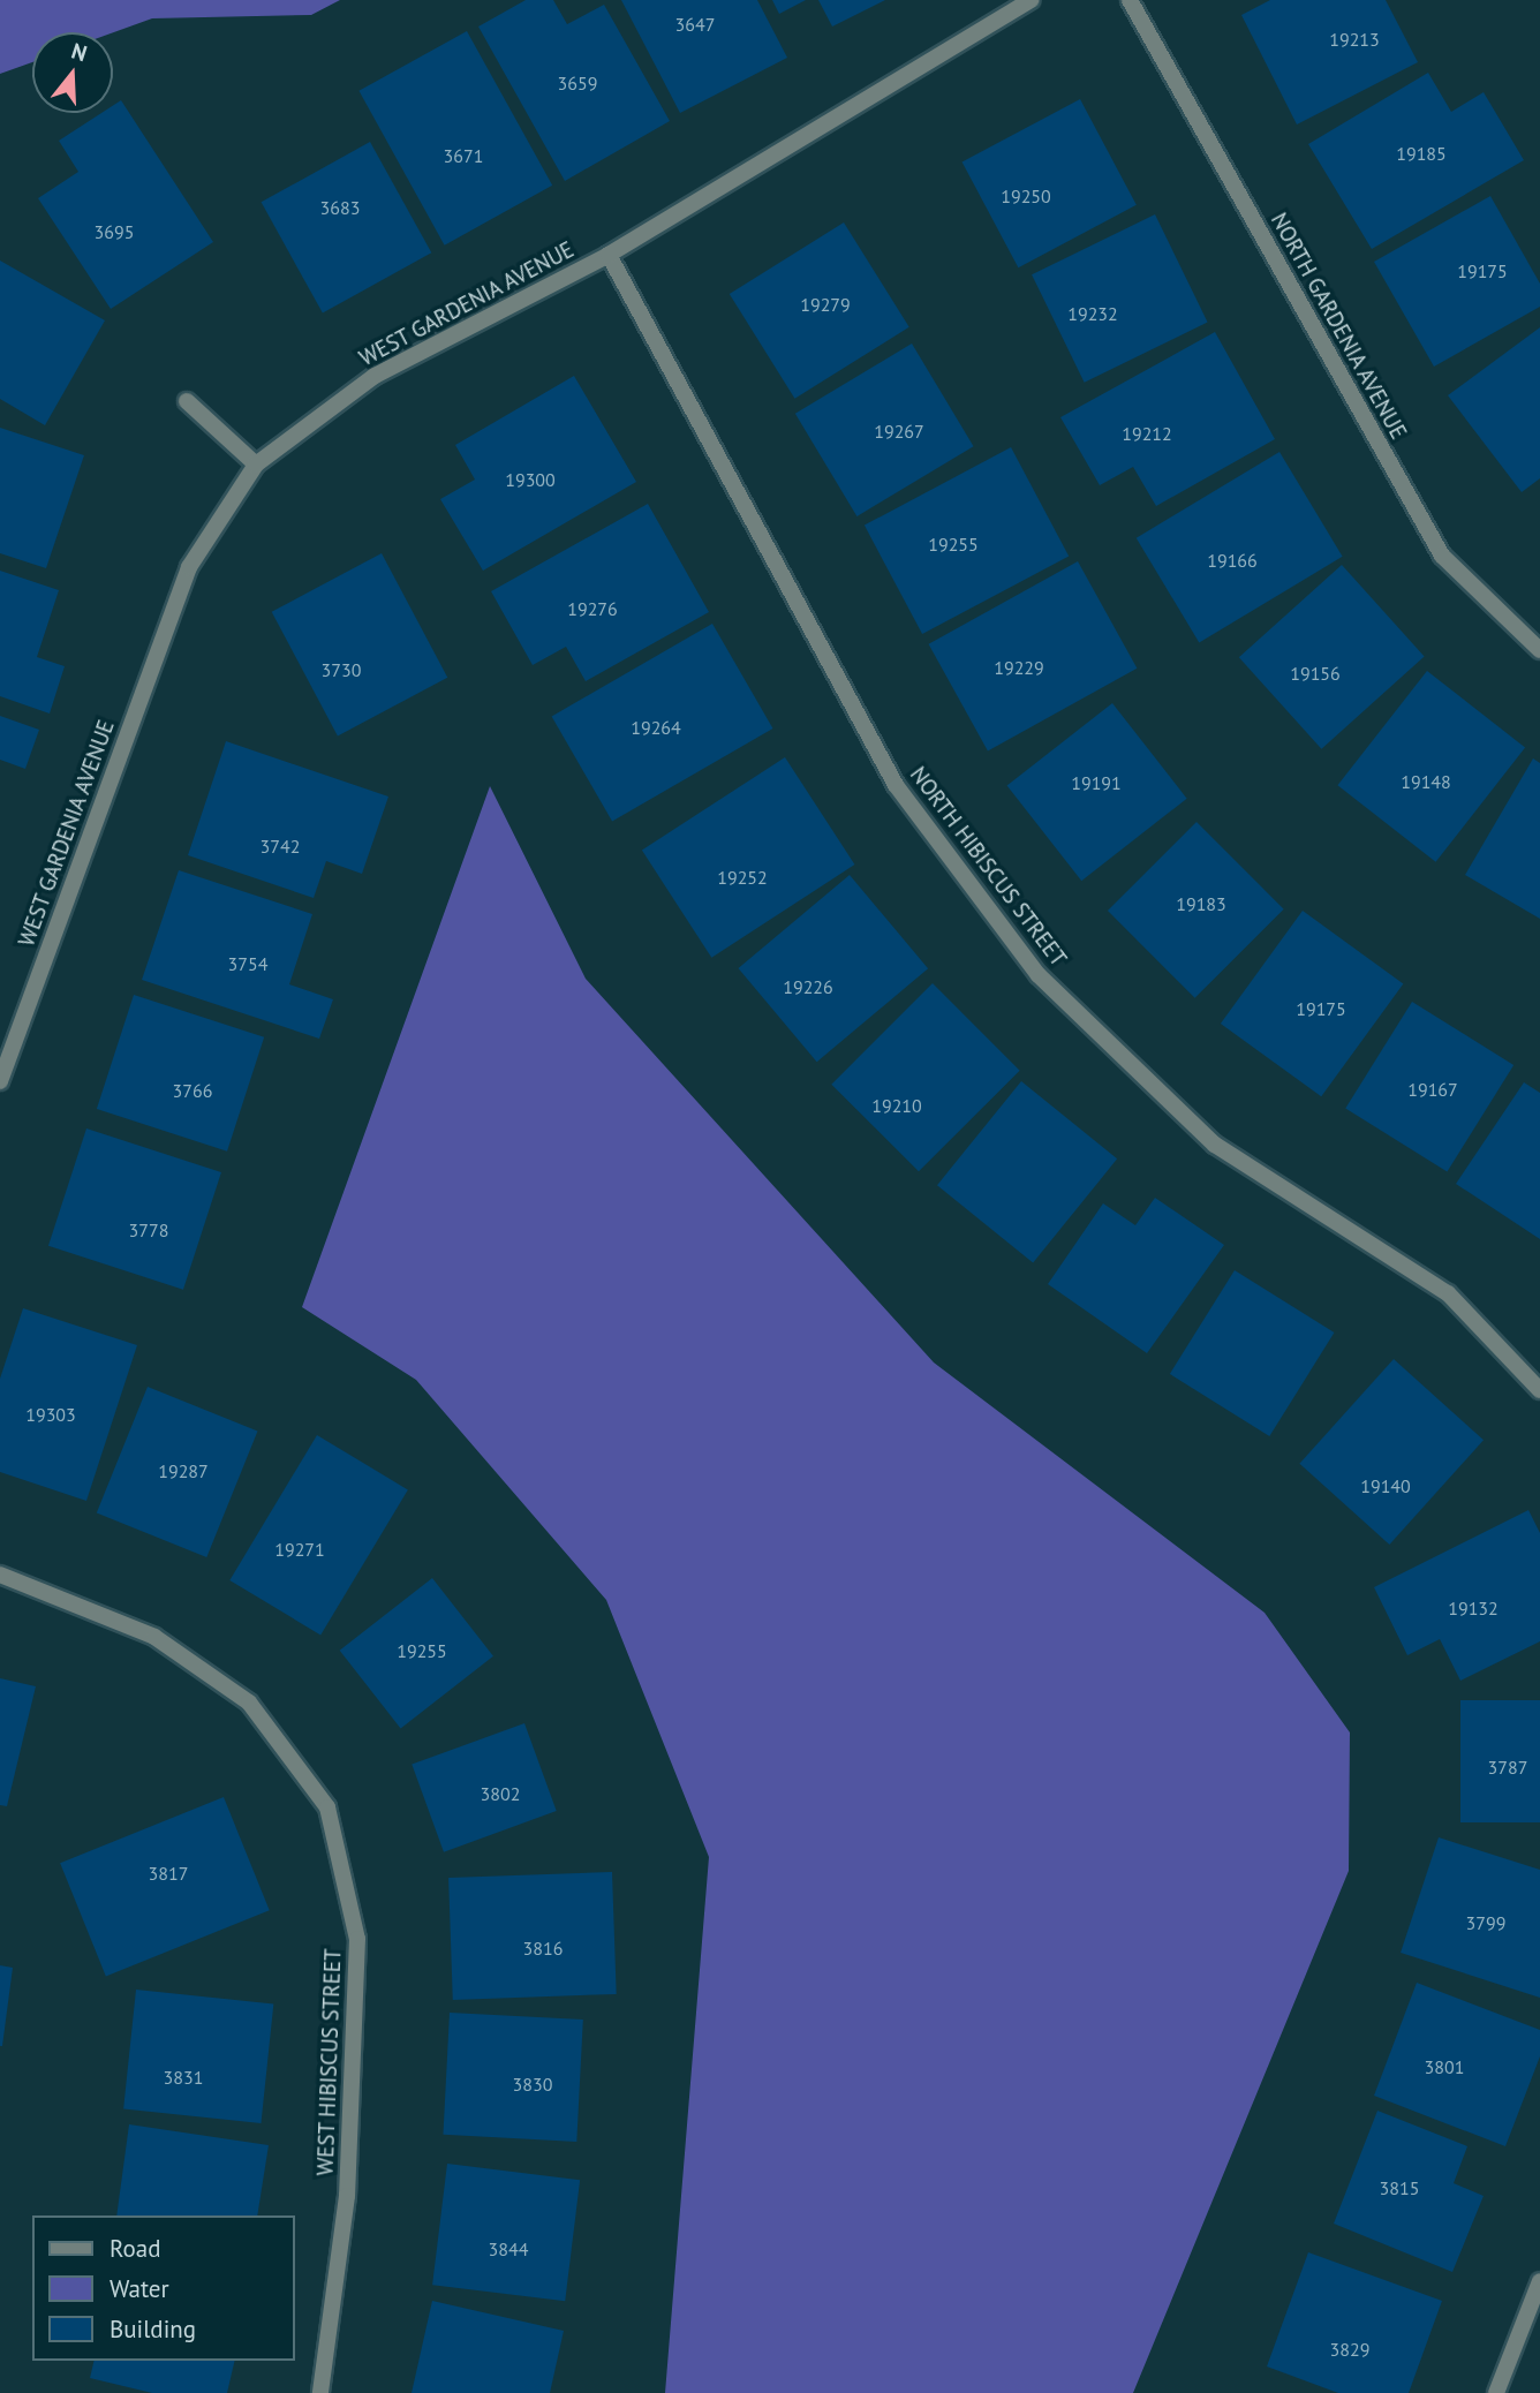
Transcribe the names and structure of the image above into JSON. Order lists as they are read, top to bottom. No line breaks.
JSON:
{"streets":{"street":["WEST GARDENIA AVENUE","NORTH GARDENIA AVENUE","NORTH HIBISCUS STREET","WEST HIBISCUS STREET"]},"crossings":[["WEST GARDENIA AVENUE","NORTH HIBISCUS STREET"]],"house_numbers":["3647","19213","3659","19185","3671","19250","3683","3695","19175","19279","19232","19267","19212","19300","19255","19166","19276","19229","3730","19156","19264","19148","19191","3742","19252","19183","3754","19226","19175","19167","3766","19210","3778","19303","19287","19140","19271","19132","19255","3787","3802","3817","3799","3816","3801","3831","3830","3815","3844","3829"],"legend":["Road","Water","Building"],"north":"top"}
